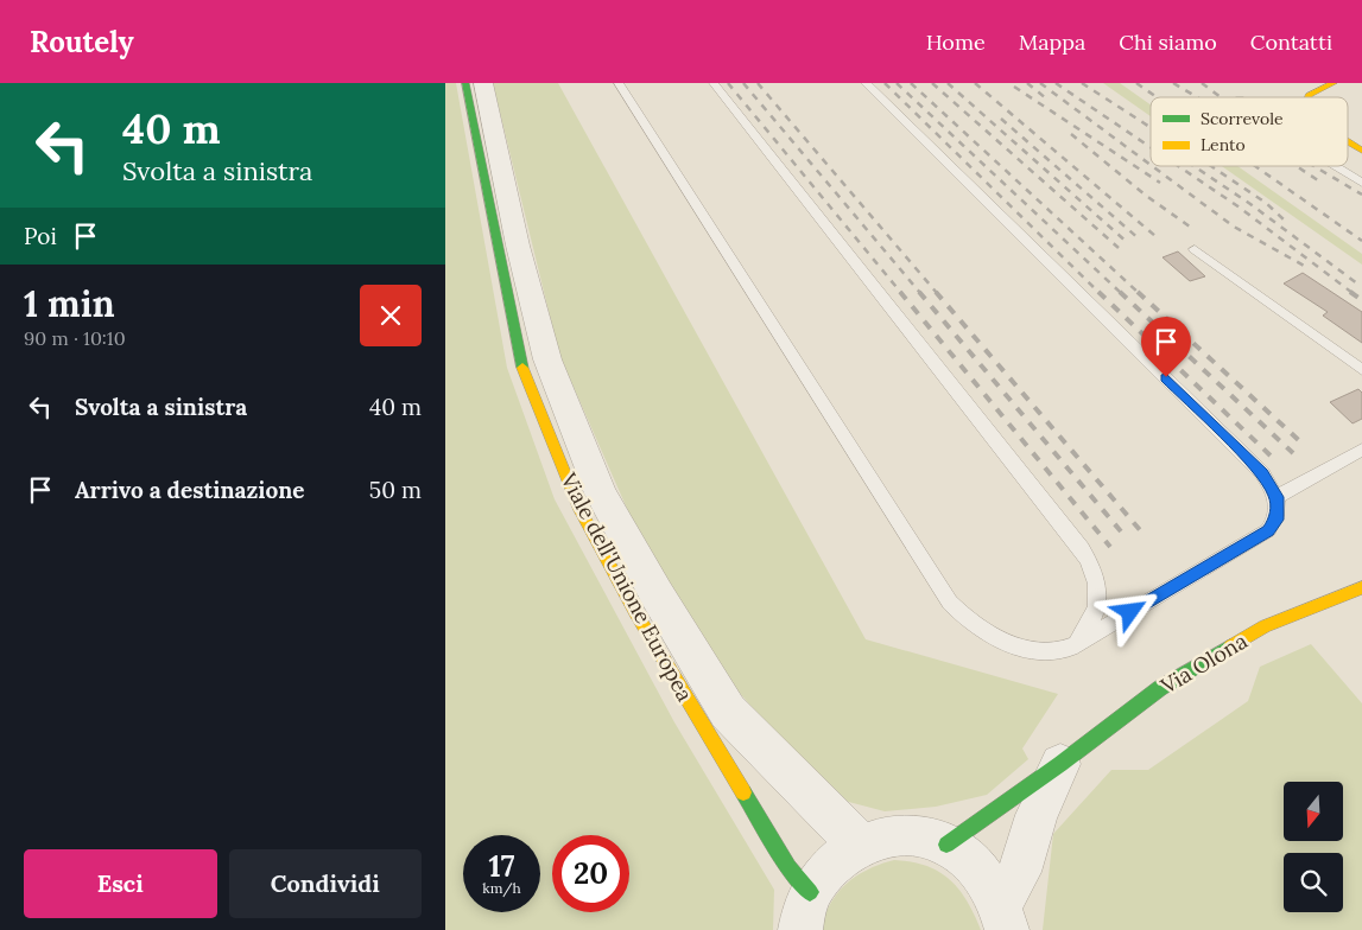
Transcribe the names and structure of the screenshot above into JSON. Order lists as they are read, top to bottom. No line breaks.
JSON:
{"streets":{"street":["Viale dell'Unione Europea","Via Olona"]},"legend":["Scorrevole","Lento"],"north":"bottom","page":{"header":"Routely","nav":["Home","Mappa","Chi siamo","Contatti"],"turn":["40 m","Svolta a sinistra"],"then":"Poi","heading":["1 min","90 m · 10:10"],"list":[{"name":"Svolta a sinistra","value":"40 m"},{"name":"Arrivo a destinazione","value":"50 m"}],"speed":"17 km/h","limit":"20","buttons":["Esci","Condividi"]}}
